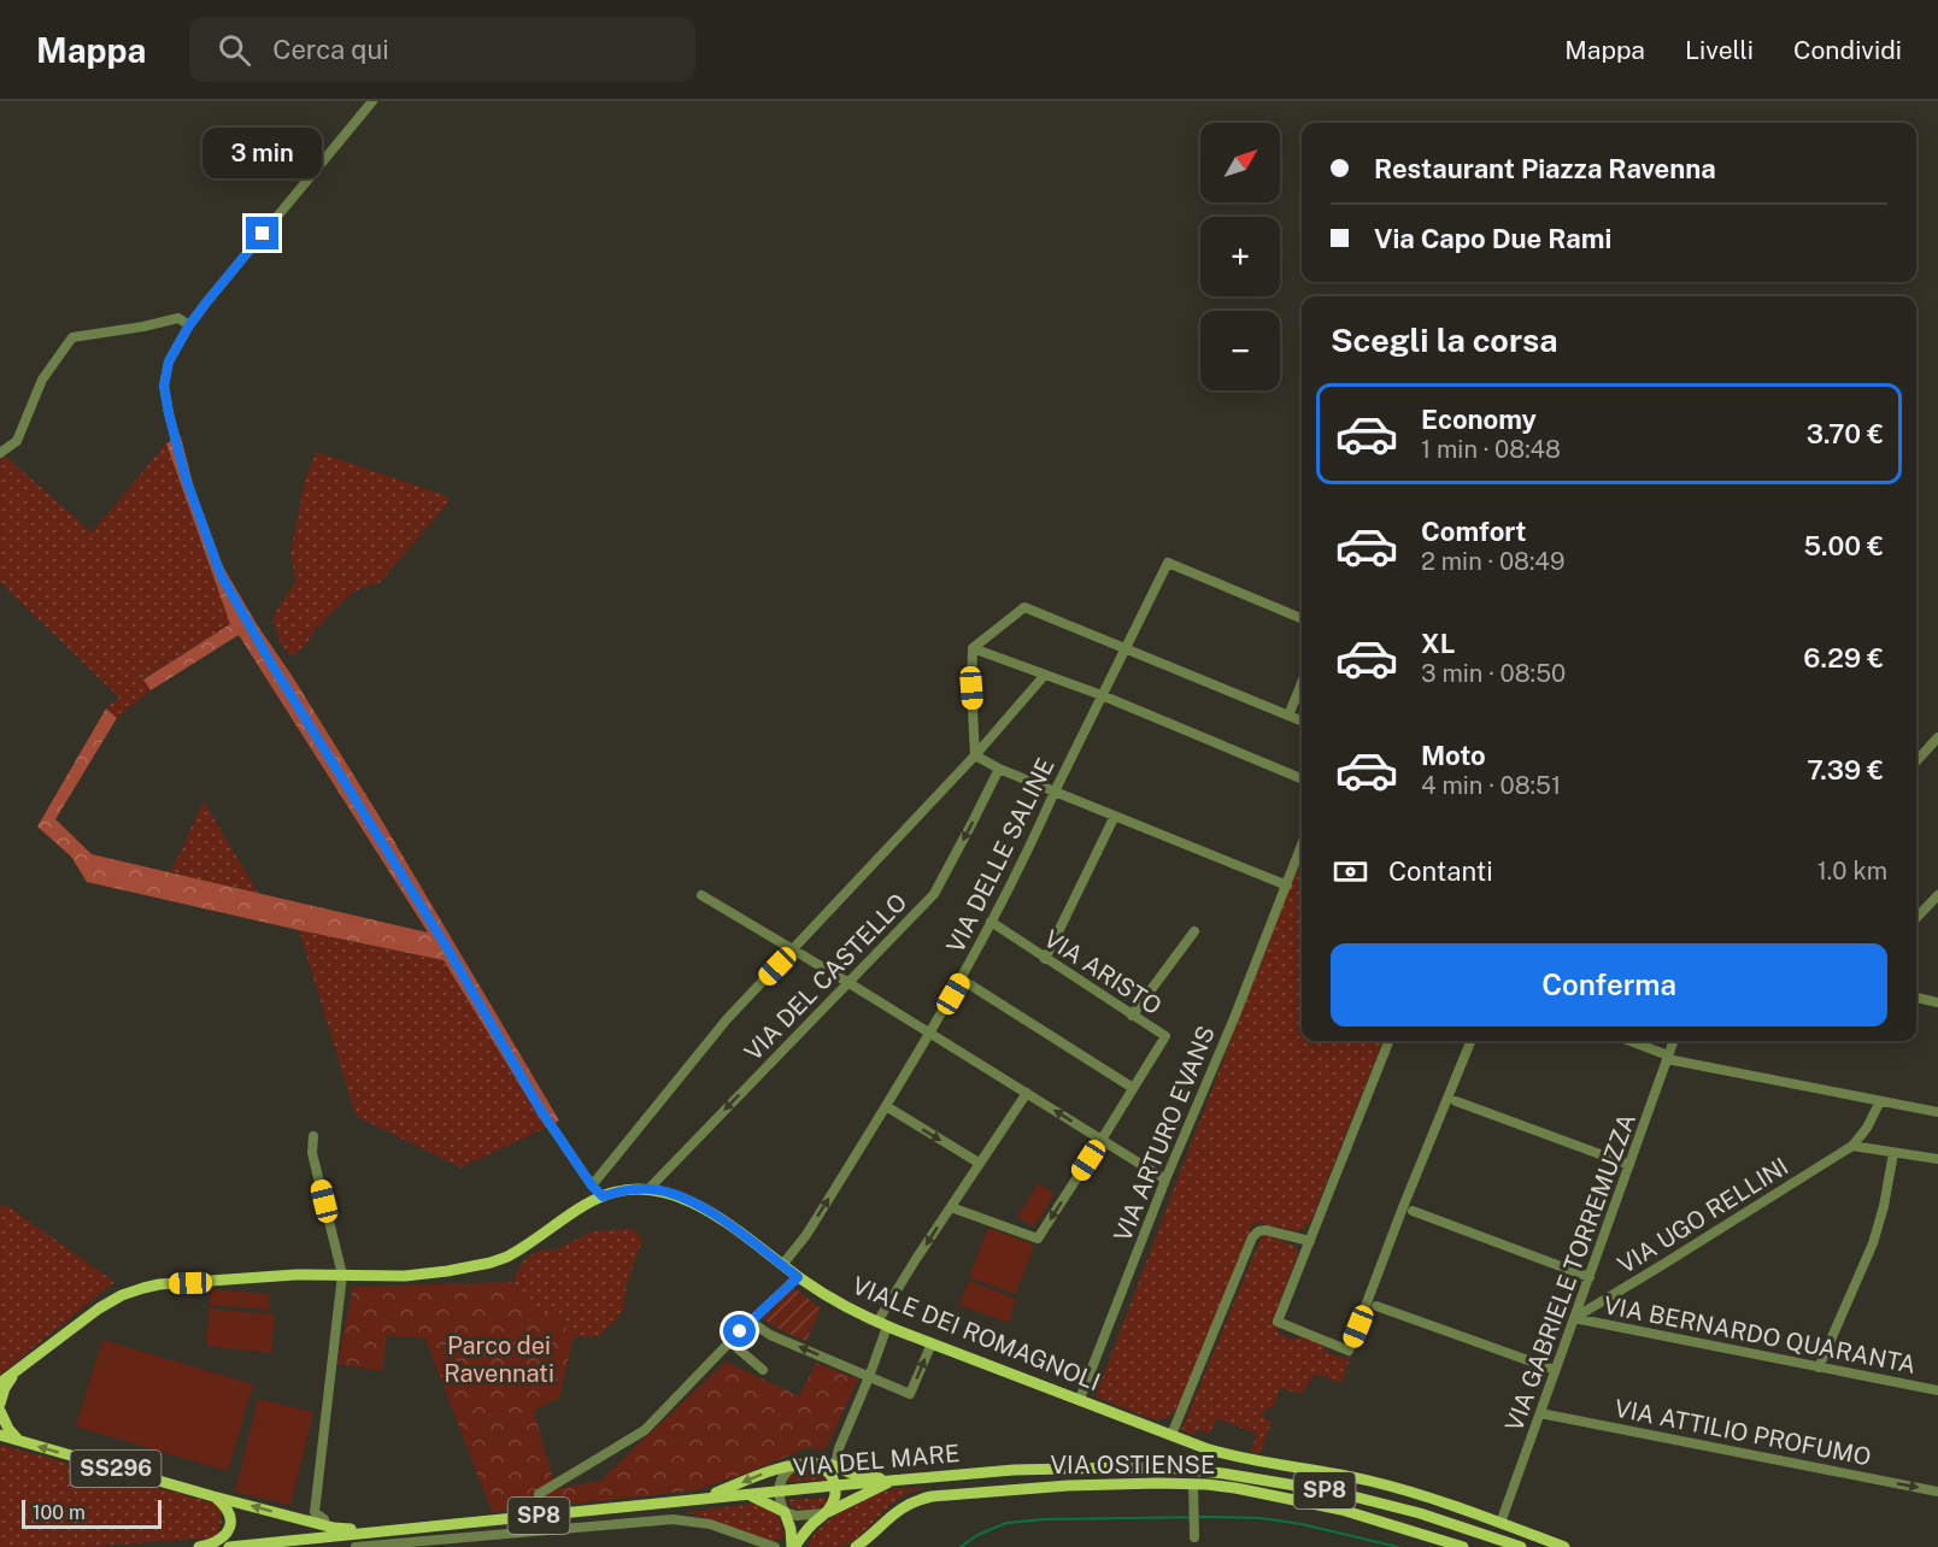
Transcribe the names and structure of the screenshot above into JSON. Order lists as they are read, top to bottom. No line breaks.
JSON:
{"streets":{"main road":["VIALE DEI ROMAGNOLI","VIA DEL MARE","VIA OSTIENSE","SS296","SP8"],"street":["VIA DELLE SALINE","VIA ARISTO","VIA DEL CASTELLO","VIA ARTURO EVANS","VIA UGO RELLINI","VIA GABRIELE TORREMUZZA","VIA BERNARDO QUARANTA","VIA ATTILIO PROFUMO"]},"crossings":[["VIA DELLE SALINE","VIA ARISTO"],["VIA DELLE SALINE","VIALE DEI ROMAGNOLI"],["VIA DEL CASTELLO","VIALE DEI ROMAGNOLI"],["VIA ARTURO EVANS","VIALE DEI ROMAGNOLI"],["VIA UGO RELLINI","VIA GABRIELE TORREMUZZA"],["VIA UGO RELLINI","VIA BERNARDO QUARANTA"],["VIA GABRIELE TORREMUZZA","VIALE DEI ROMAGNOLI"],["VIA GABRIELE TORREMUZZA","VIA BERNARDO QUARANTA"],["VIA GABRIELE TORREMUZZA","VIA ATTILIO PROFUMO"],["VIA DEL MARE","SS296"]],"one_way":["VIA ATTILIO PROFUMO"],"parks":["Parco dei Ravennati"],"scale_bar":"100 m","north":"top right","page":{"header":"Mappa","search":"Cerca qui","nav":["Mappa","Livelli","Condividi"],"map_buttons":["+","−"],"banner":["Restaurant Piazza Ravenna","Via Capo Due Rami"],"bubble":"3 min","heading":"Scegli la corsa","list":[{"name":"Economy","note":"1 min · 08:48","value":"3.70 €"},{"name":"Comfort","note":"2 min · 08:49","value":"5.00 €"},{"name":"XL","note":"3 min · 08:50","value":"6.29 €"},{"name":"Moto","note":"4 min · 08:51","value":"7.39 €"}],"pay":["Contanti","1.0 km"],"buttons":"Conferma","scale":"100 m"}}
